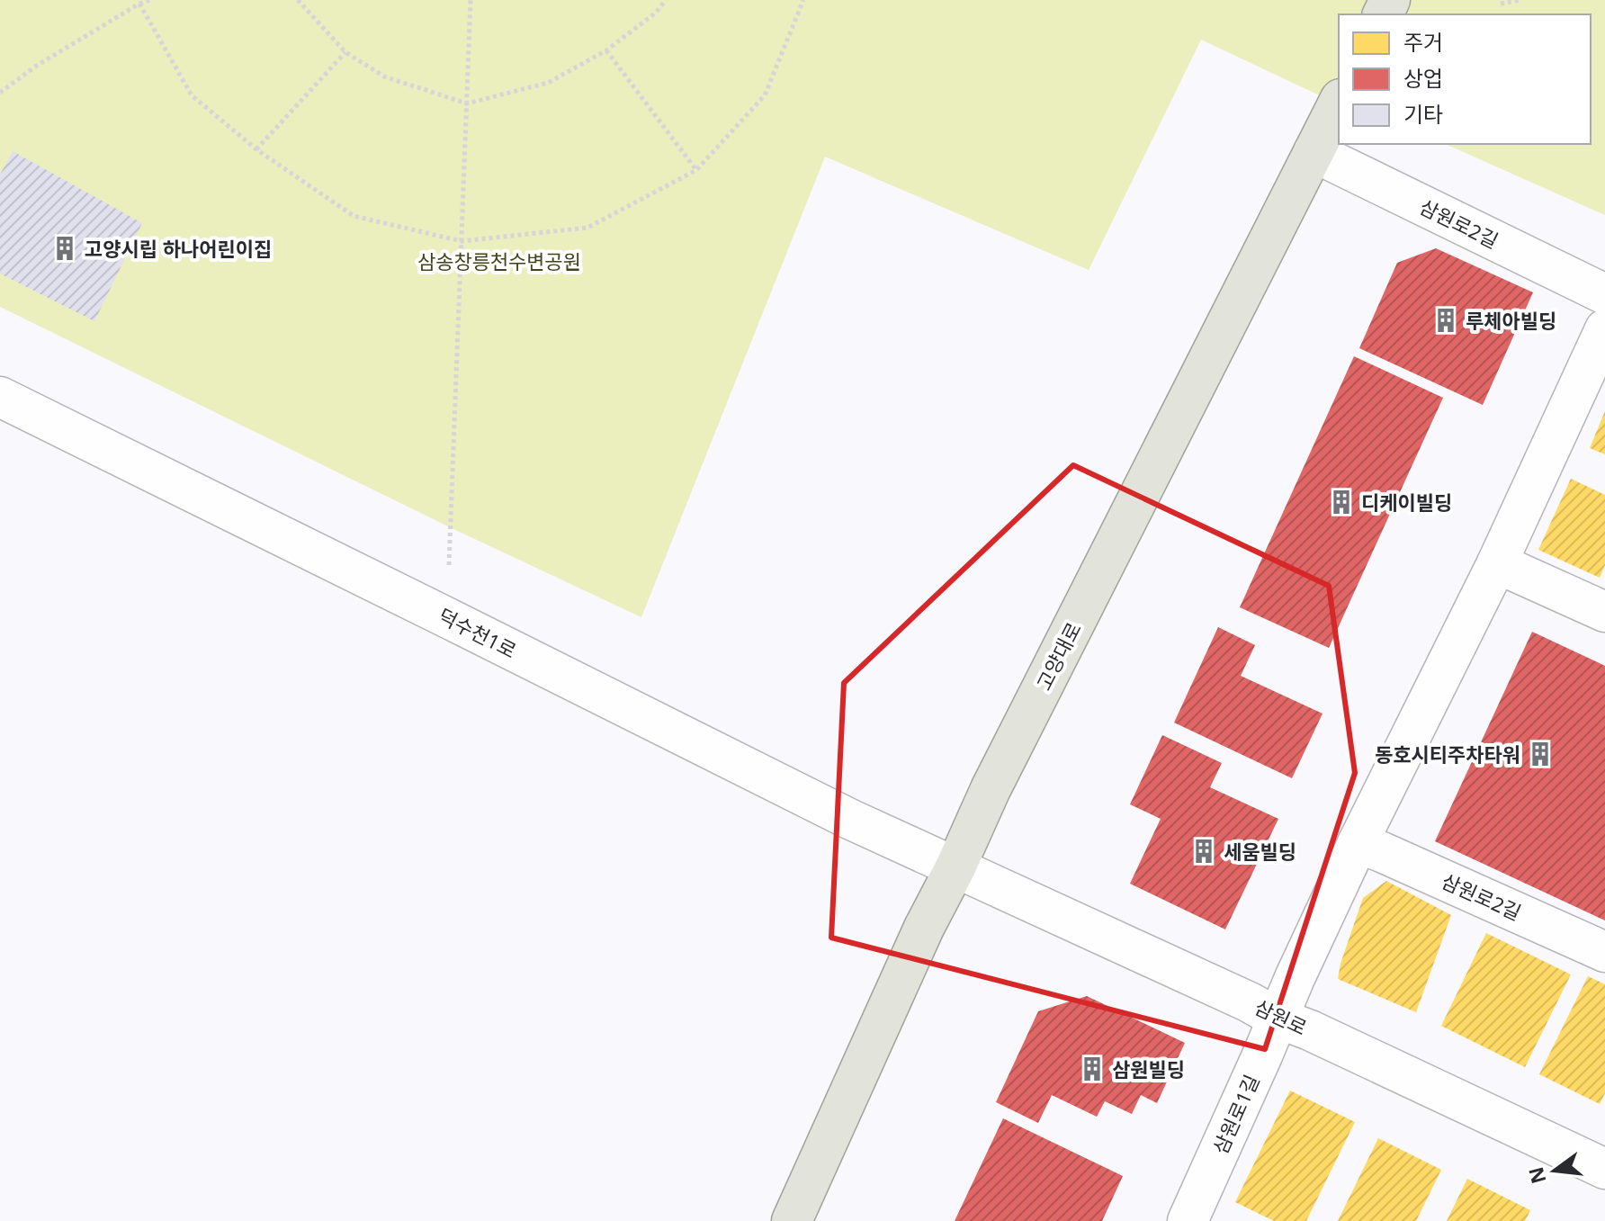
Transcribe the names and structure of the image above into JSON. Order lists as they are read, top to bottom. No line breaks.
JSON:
{"streets":{"main road":["고양대로"],"street":["삼원로2길","덕수천1로","삼원로","삼원로1길"]},"crossings":[["삼원로2길","고양대로"],["덕수천1로","고양대로"],["덕수천1로","삼원로"],["고양대로","삼원로"],["삼원로","삼원로1길"]],"parks":["삼송창릉천수변공원"],"places":{"building":["고양시립 하나어린이집","루체아빌딩","디케이빌딩","동호시티주차타워","세움빌딩","삼원빌딩"]},"legend":["주거","상업","기타"],"north":"left"}
